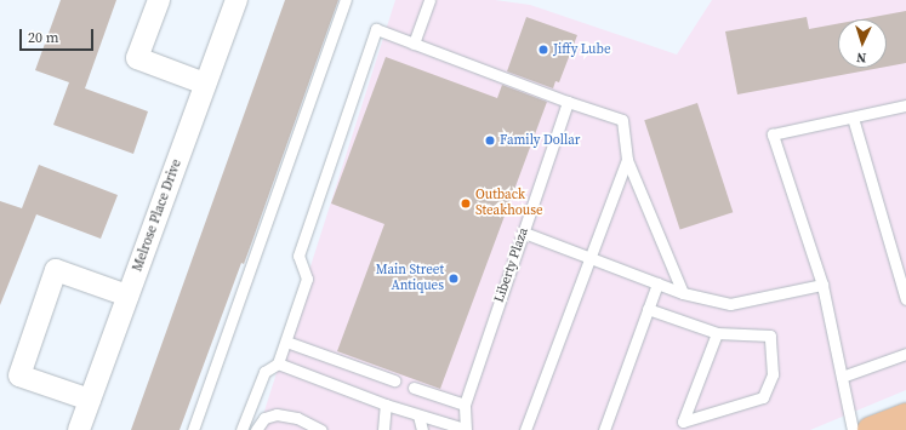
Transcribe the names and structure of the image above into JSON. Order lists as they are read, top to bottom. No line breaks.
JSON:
{"streets":{"street":["Melrose Place Drive"],"lane":["Liberty Plaza"]},"places":["Jiffy Lube","Family Dollar","Outback Steakhouse","Main Street Antiques"],"scale_bar":"20 m","north":"bottom"}
